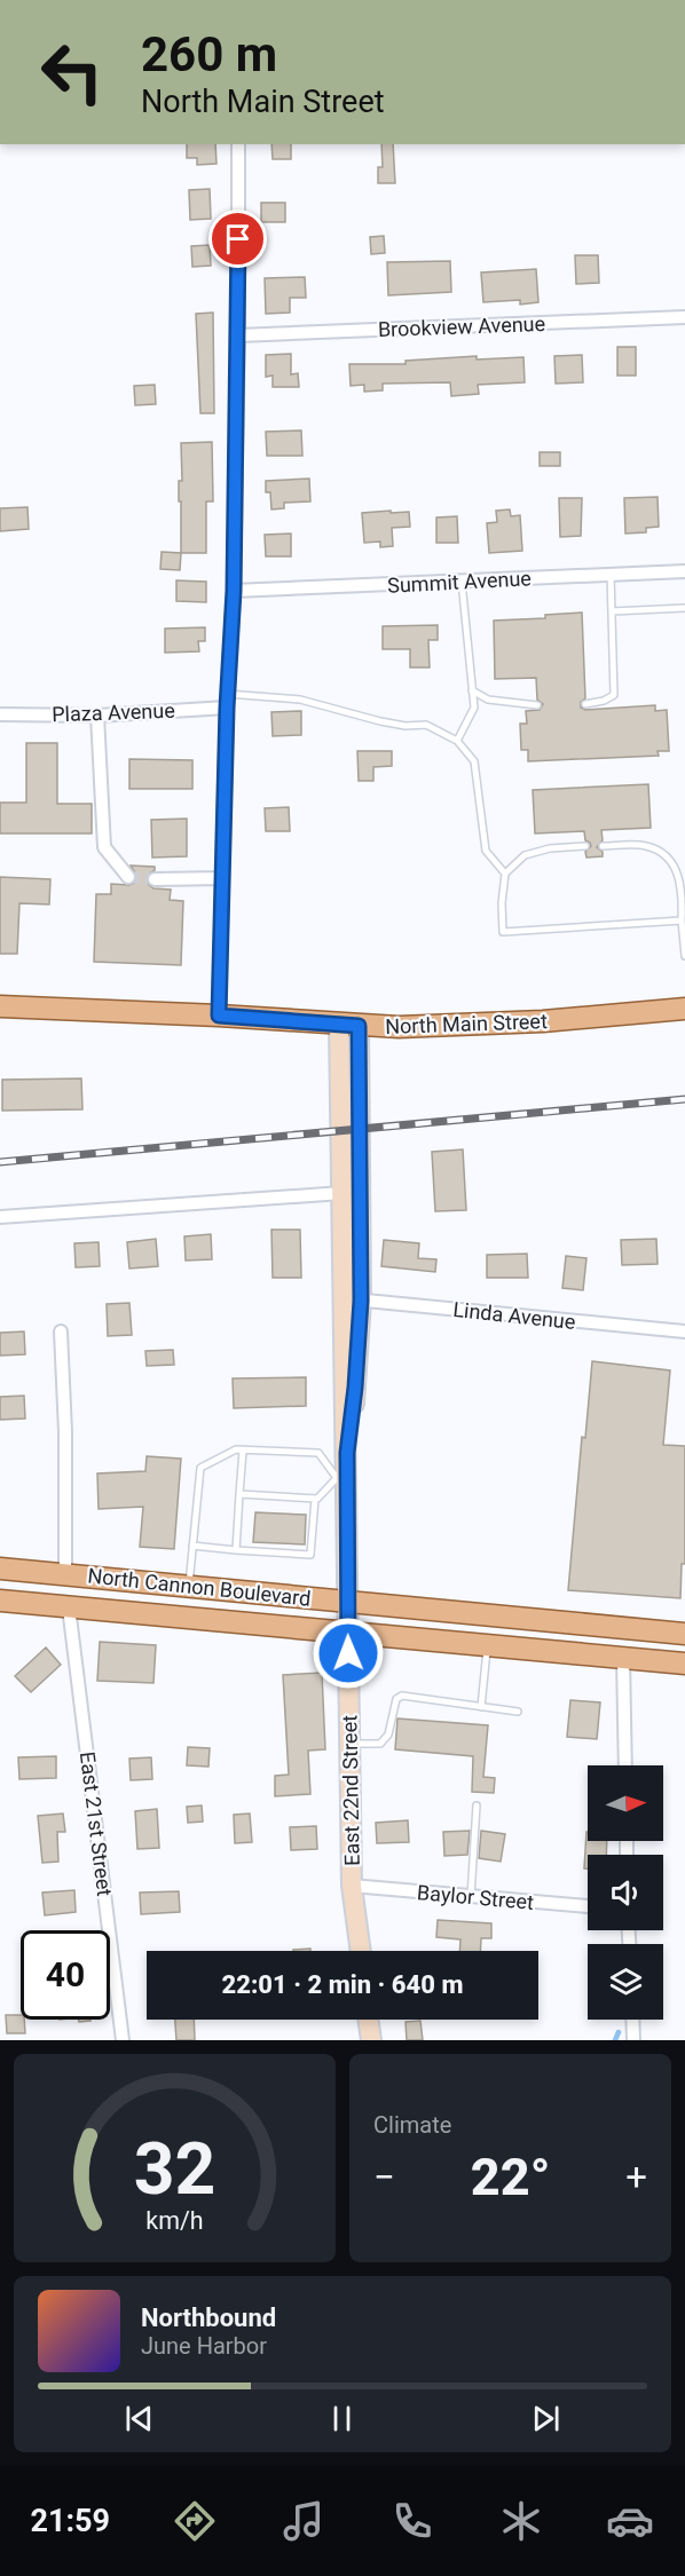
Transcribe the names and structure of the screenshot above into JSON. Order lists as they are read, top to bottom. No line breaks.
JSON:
{"streets":{"main road":["North Main Street","North Cannon Boulevard","East 22nd Street"],"street":["Brookview Avenue","Summit Avenue","Plaza Avenue","Linda Avenue","East 21st Street","Baylor Street"]},"crossings":[["North Main Street","East 22nd Street"],["Linda Avenue","East 22nd Street"],["North Cannon Boulevard","East 22nd Street"],["North Cannon Boulevard","East 21st Street"],["East 22nd Street","Baylor Street"]],"north":"right","page":{"turn":["260 m","North Main Street"],"limit":"40","trip":"22:01 · 2 min · 640 m","tile":"Climate","heat":["−","22°","+"],"song":["Northbound","June Harbor"],"tabs":"21:59","gauge":["32","km/h"]}}
